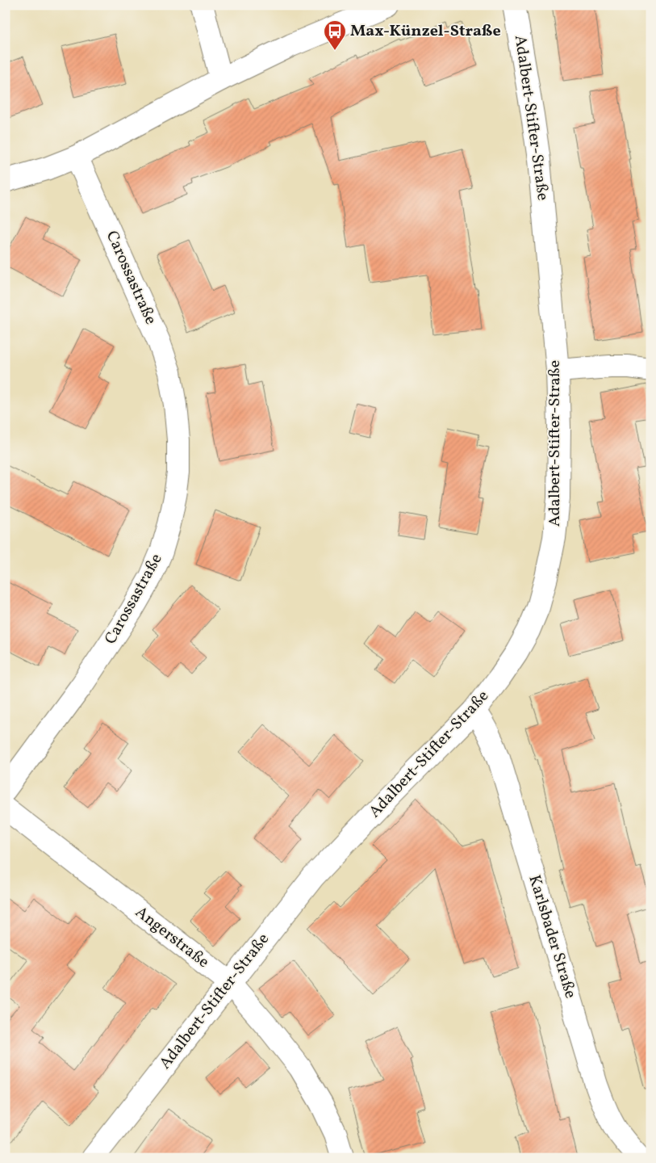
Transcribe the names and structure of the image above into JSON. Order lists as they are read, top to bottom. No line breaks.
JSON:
{"streets":{"street":["Adalbert-Stifter-Straße","Carossastraße","Karlsbader Straße","Angerstraße"]},"crossings":[["Adalbert-Stifter-Straße","Karlsbader Straße"],["Adalbert-Stifter-Straße","Angerstraße"]],"places":{"bus stop":["Max-Künzel-Straße"]}}
